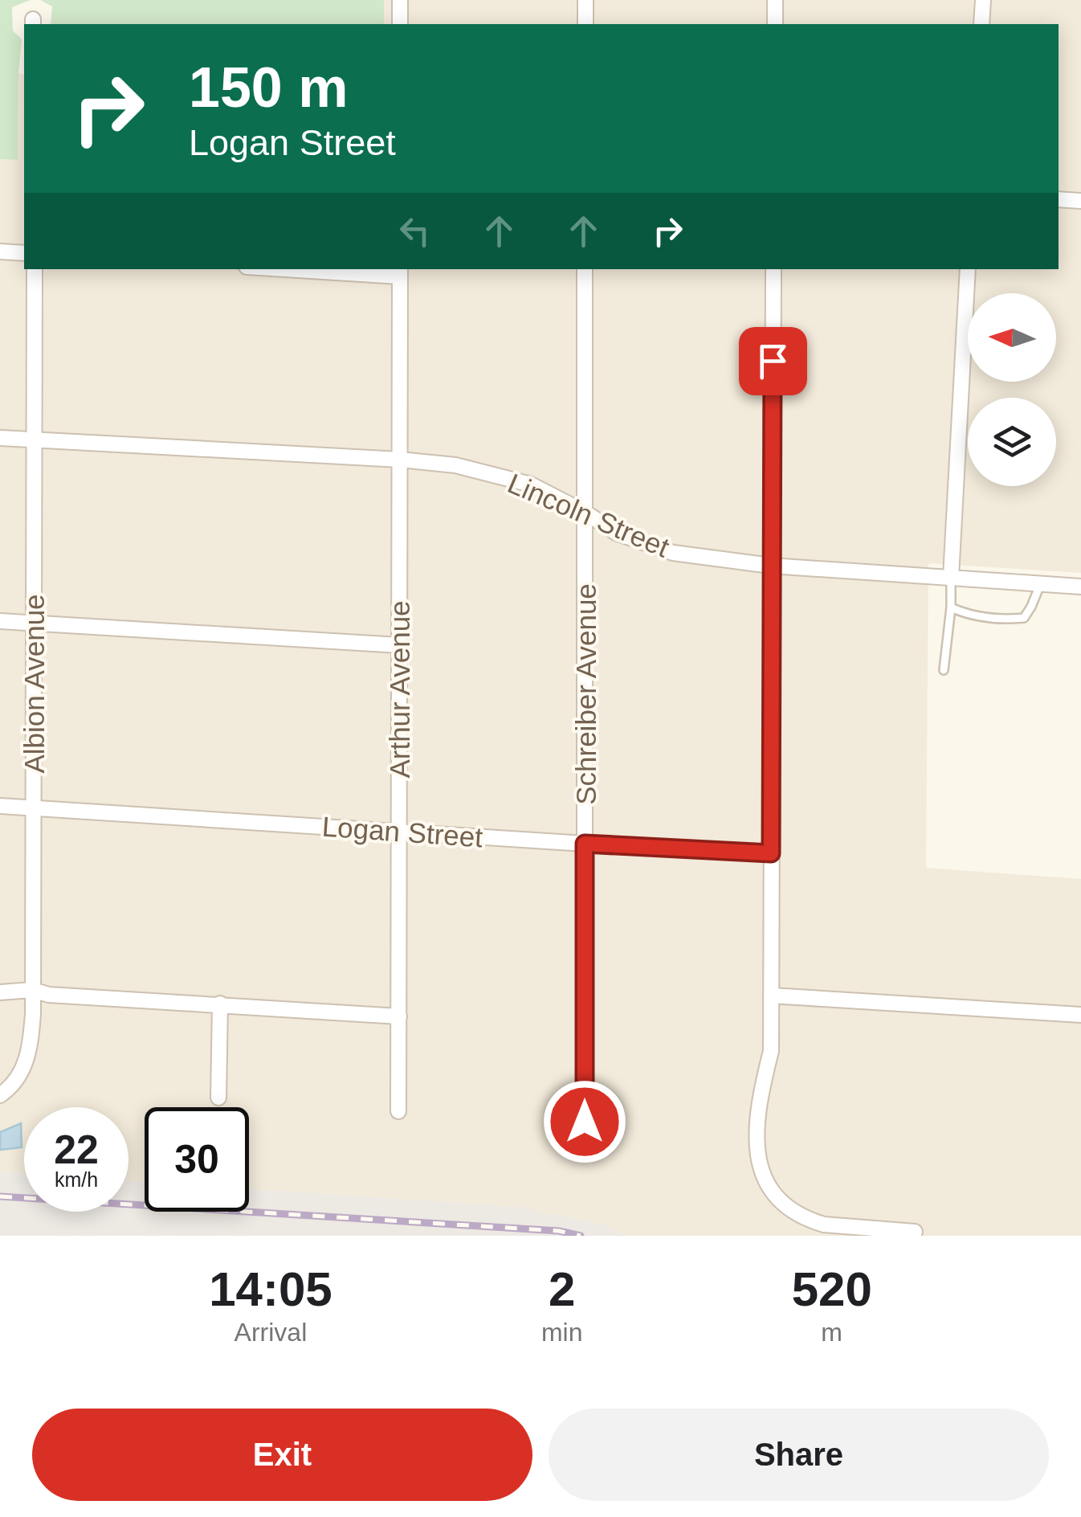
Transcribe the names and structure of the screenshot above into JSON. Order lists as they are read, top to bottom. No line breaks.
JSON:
{"streets":{"street":["Lincoln Street","Albion Avenue","Arthur Avenue","Schreiber Avenue","Logan Street"]},"crossings":[["Lincoln Street","Albion Avenue"],["Lincoln Street","Arthur Avenue"],["Lincoln Street","Schreiber Avenue"],["Albion Avenue","Logan Street"],["Arthur Avenue","Logan Street"],["Schreiber Avenue","Logan Street"]],"north":"left","page":{"turn":["150 m","Logan Street"],"speed":"22 km/h","limit":"30","eta":["14:05","Arrival","2","min","520","m"],"buttons":["Exit","Share"]}}
